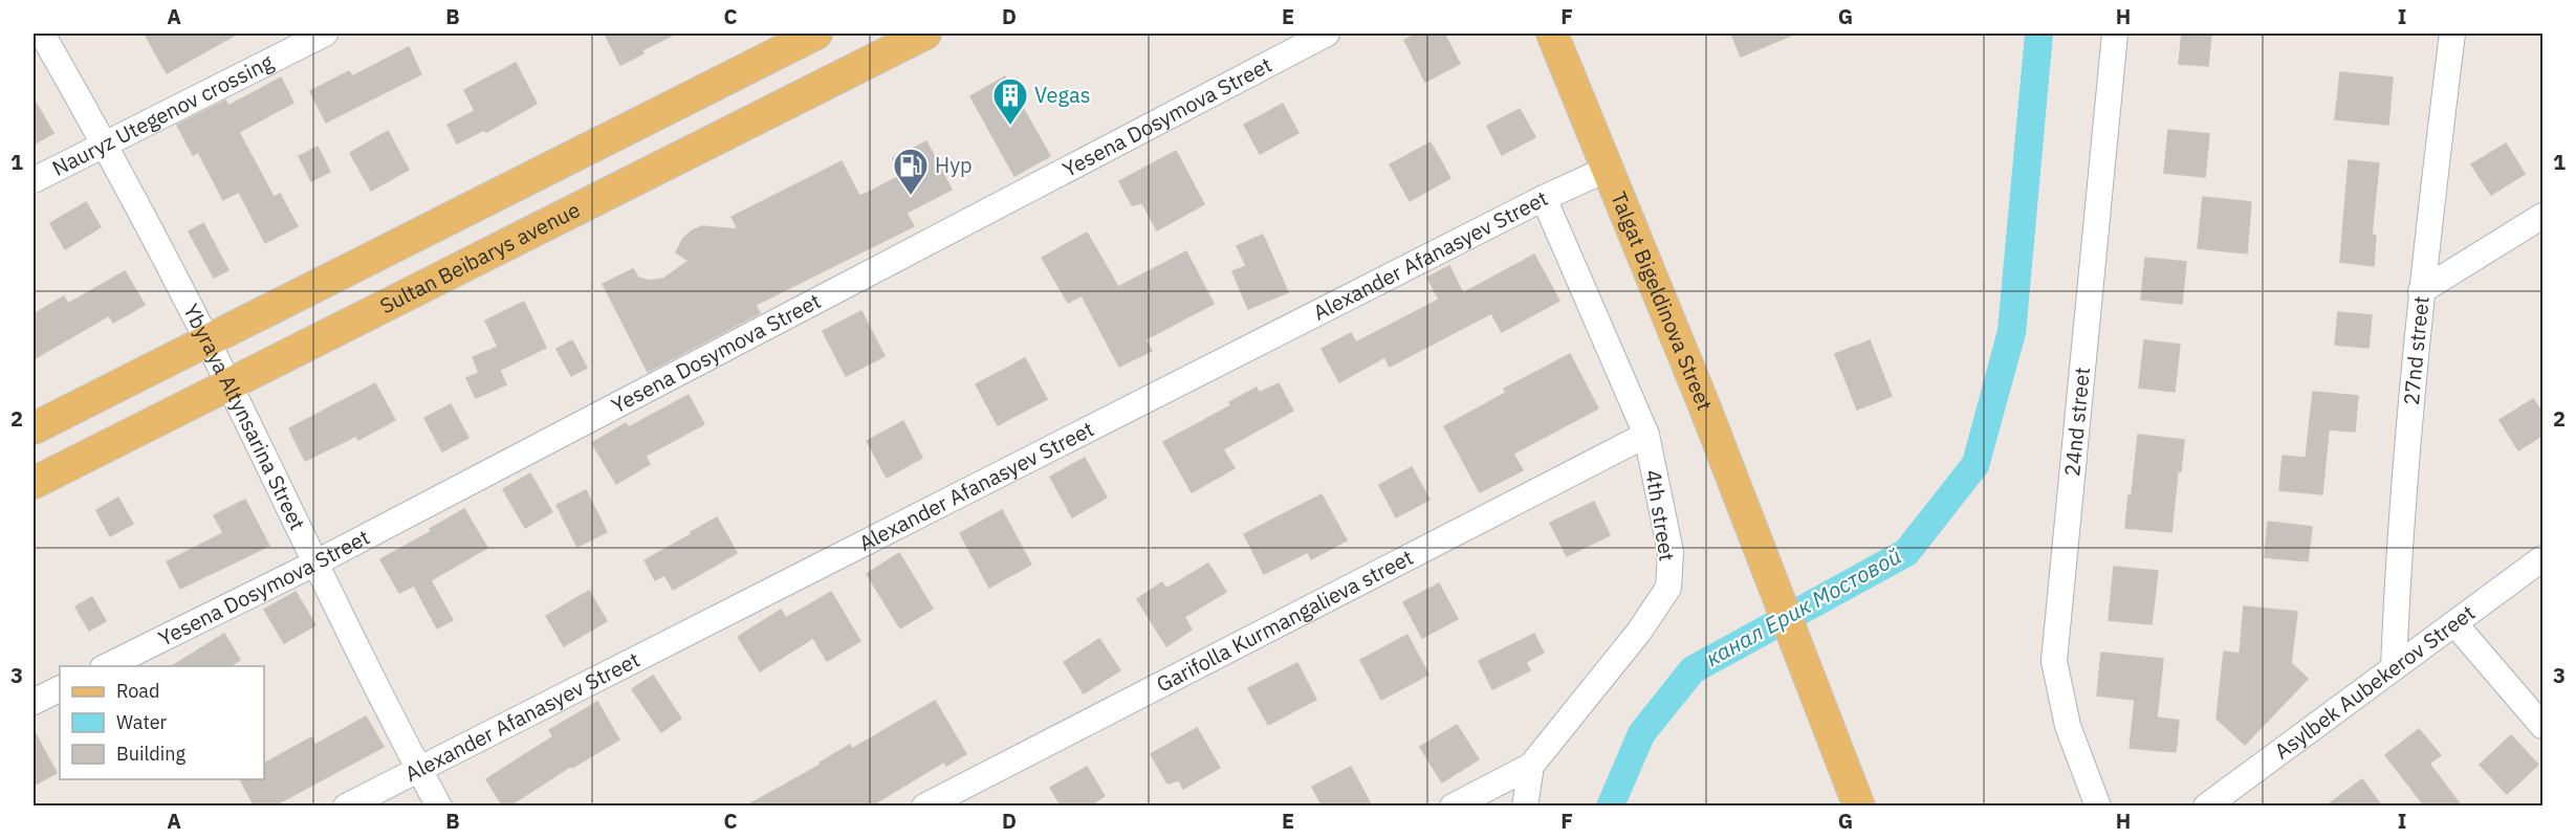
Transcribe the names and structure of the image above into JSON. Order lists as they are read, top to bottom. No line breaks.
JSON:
{"streets":{"main road":["Sultan Beibarys avenue","Talgat Bigeldinova Street"],"street":["Nauryz Utegenov crossing","Yesena Dosymova Street","Alexander Afanasyev Street","27nd street","Ybyraya Altynsarina Street","24nd street","4th street","Garifolla Kurmangalieva street","Asylbek Aubekerov Street"]},"crossings":[["Nauryz Utegenov crossing","Ybyraya Altynsarina Street"],["Yesena Dosymova Street","Ybyraya Altynsarina Street"],["Alexander Afanasyev Street","Talgat Bigeldinova Street"],["Alexander Afanasyev Street","Ybyraya Altynsarina Street"],["Alexander Afanasyev Street","4th street"],["Sultan Beibarys avenue","Ybyraya Altynsarina Street"],["27nd street","Asylbek Aubekerov Street"],["4th street","Garifolla Kurmangalieva street"]],"water":["канал Ерик Мостовой"],"places":{"building":["Vegas"],"fuel station":["Нур"]},"legend":["Road","Water","Building"],"grid":{"columns":["A","B","C","D","E","F","G","H","I"],"rows":["1","2","3"]}}
